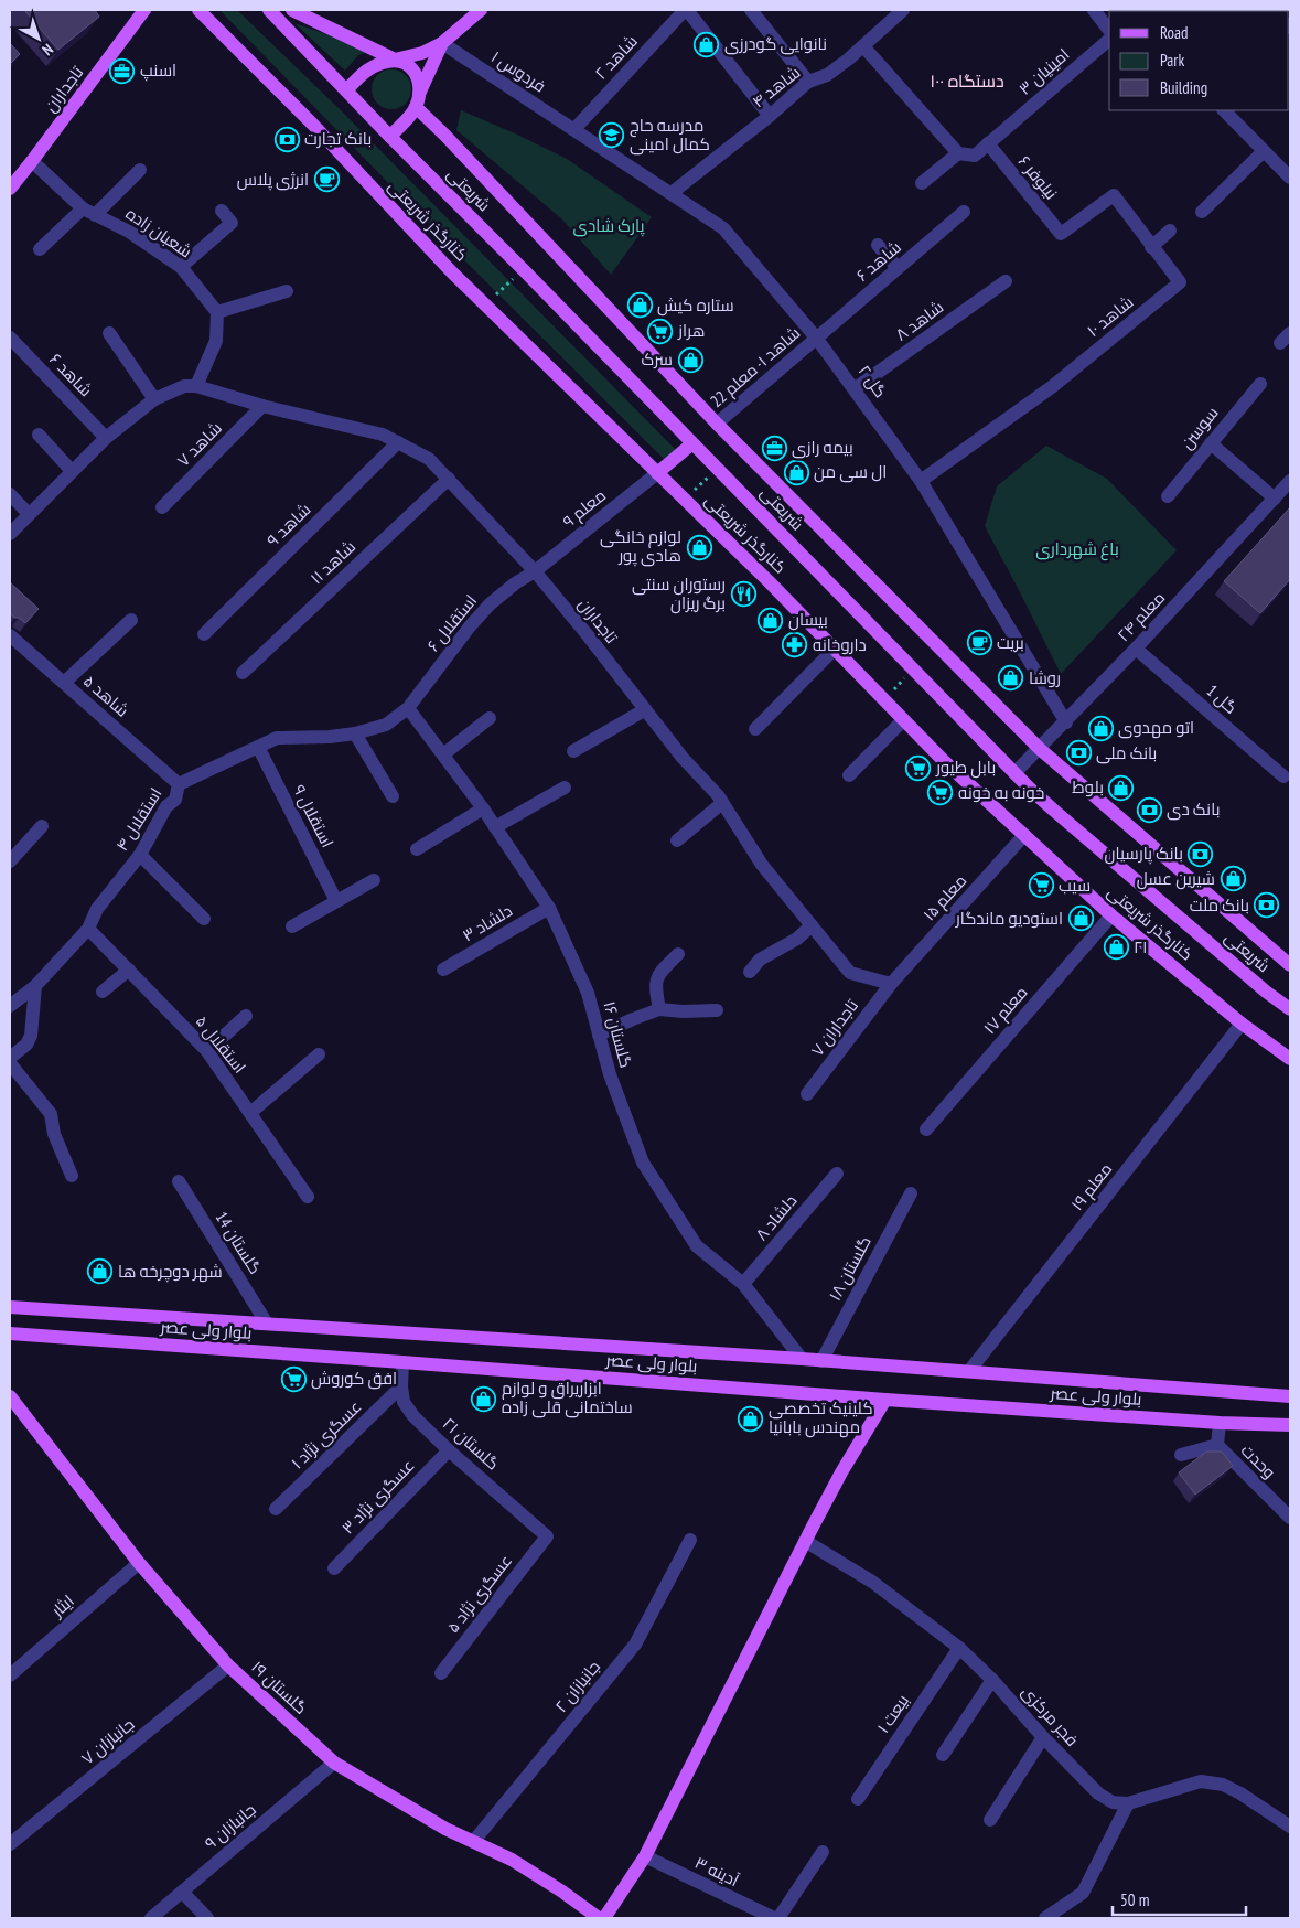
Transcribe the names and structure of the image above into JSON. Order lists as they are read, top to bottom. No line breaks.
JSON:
{"streets":{"main road":["تاجداران","شریعتی","کنارگذر شریعتی","بلوار ولی عصر","گلستان ۱۹"],"street":["شاهد ۲","فردوس ۱","امینیان ۳","شاهد ۴","نیلوفر ۶","شعبان زاده","شاهد ۶","شاهد ۱۰","شاهد ۸","شاهد ۱- معلم 22","گل ۲","سوسن","شاهد ۷","معلم ۹","شاهد ۹","شاهد ۱۱","معلم ۲۴","استقلال ۶","شاهد ۵","گل 1","استقلال ۹","استقلال ۴","معلم ۱۵","دلشاد ۳","معلم ۱۷","تاجداران ۷","گلستان ۱۶","استقلال ۵","معلم ۱۹","دلشاد ۸","گلستان 14","گلستان ۱۸","عسگری نژاد ۱","گلستان ۲۱","وحدت","عسگری نژاد ۳","عسگری نژاد ۵","ایثار","جانبازان ۲","بیعت ۱","فجر مرکزی","جانبازان ۷","جانبازان ۹","آدینه ۳"]},"crossings":[["شاهد ۲","فردوس ۱"],["شاهد ۲","گل ۲"],["فردوس ۱","گل ۲"],["امینیان ۳","نیلوفر ۶"],["شاهد ۴","گل ۲"],["تاجداران","شعبان زاده"],["تاجداران","شاهد ۷"],["تاجداران","معلم ۹"],["تاجداران","شاهد ۹"],["تاجداران","شاهد ۱۱"],["تاجداران","استقلال ۶"],["تاجداران","معلم ۱۵"],["تاجداران","تاجداران ۷"],["نیلوفر ۶","شاهد ۱۰"],["شریعتی","معلم ۲۴"],["کنارگذر شریعتی","معلم ۹"],["کنارگذر شریعتی","معلم ۱۵"],["کنارگذر شریعتی","معلم ۱۷"],["کنارگذر شریعتی","معلم ۱۹"],["شاهد ۶","شاهد ۱- معلم 22"],["شاهد ۶","گل ۲"],["شاهد ۱۰","گل ۲"],["شاهد ۸","گل ۲"],["شاهد ۱- معلم 22","گل ۲"],["گل ۲","معلم ۲۴"],["معلم ۹","استقلال ۶"],["معلم ۲۴","گل 1"],["استقلال ۶","استقلال ۴"],["استقلال ۶","گلستان ۱۶"],["شاهد ۵","استقلال ۴"],["استقلال ۹","استقلال ۴"],["استقلال ۴","گلستان ۱۶"],["استقلال ۴","استقلال ۵"],["معلم ۱۵","تاجداران ۷"],["دلشاد ۳","گلستان ۱۶"],["گلستان ۱۶","دلشاد ۸"],["گلستان ۱۶","بلوار ولی عصر"],["معلم ۱۹","بلوار ولی عصر"],["گلستان 14","بلوار ولی عصر"],["گلستان ۱۸","بلوار ولی عصر"],["بلوار ولی عصر","گلستان ۲۱"],["بلوار ولی عصر","وحدت"],["عسگری نژاد ۱","گلستان ۲۱"],["گلستان ۲۱","عسگری نژاد ۳"],["گلستان ۲۱","عسگری نژاد ۵"],["ایثار","گلستان ۱۹"],["جانبازان ۲","گلستان ۱۹"],["گلستان ۱۹","جانبازان ۷"],["گلستان ۱۹","جانبازان ۹"],["بیعت ۱","فجر مرکزی"]],"districts":["۱۰۰ دستگاه"],"parks":["پارک شادی","باغ شهرداری"],"places":{"shop":["نانوایی گودرزی","ستاره کیش","سرک","ال سی من","لوازم خانگی هادی پور","بیسان","روشا","اتو مهدوی","بلوط","شیرین عسل","استودیو ماندگار","۲۱","شهر دوچرخه ها","ابزاریراق و لوازم ساختمانی قلی زاده","کلینیک تخصصی مهندس بابانیا"],"office":["اسنپ","بیمه رازی"],"school or university":["مدرسه حاج کمال امینی"],"bank":["بانک تجارت","بانک ملی","بانک دی","بانک پارسیان","بانک ملت"],"cafe":["انرژی پلاس","بریت"],"supermarket":["هراز","بابل طیور","خونه به خونه","سیب","افق کوروش"],"restaurant":["رستوران سنتی برگ ریزان"],"pharmacy":["داروخانه"]},"legend":["Road","Park","Building"],"scale_bar":"50 m","north":"bottom right"}
